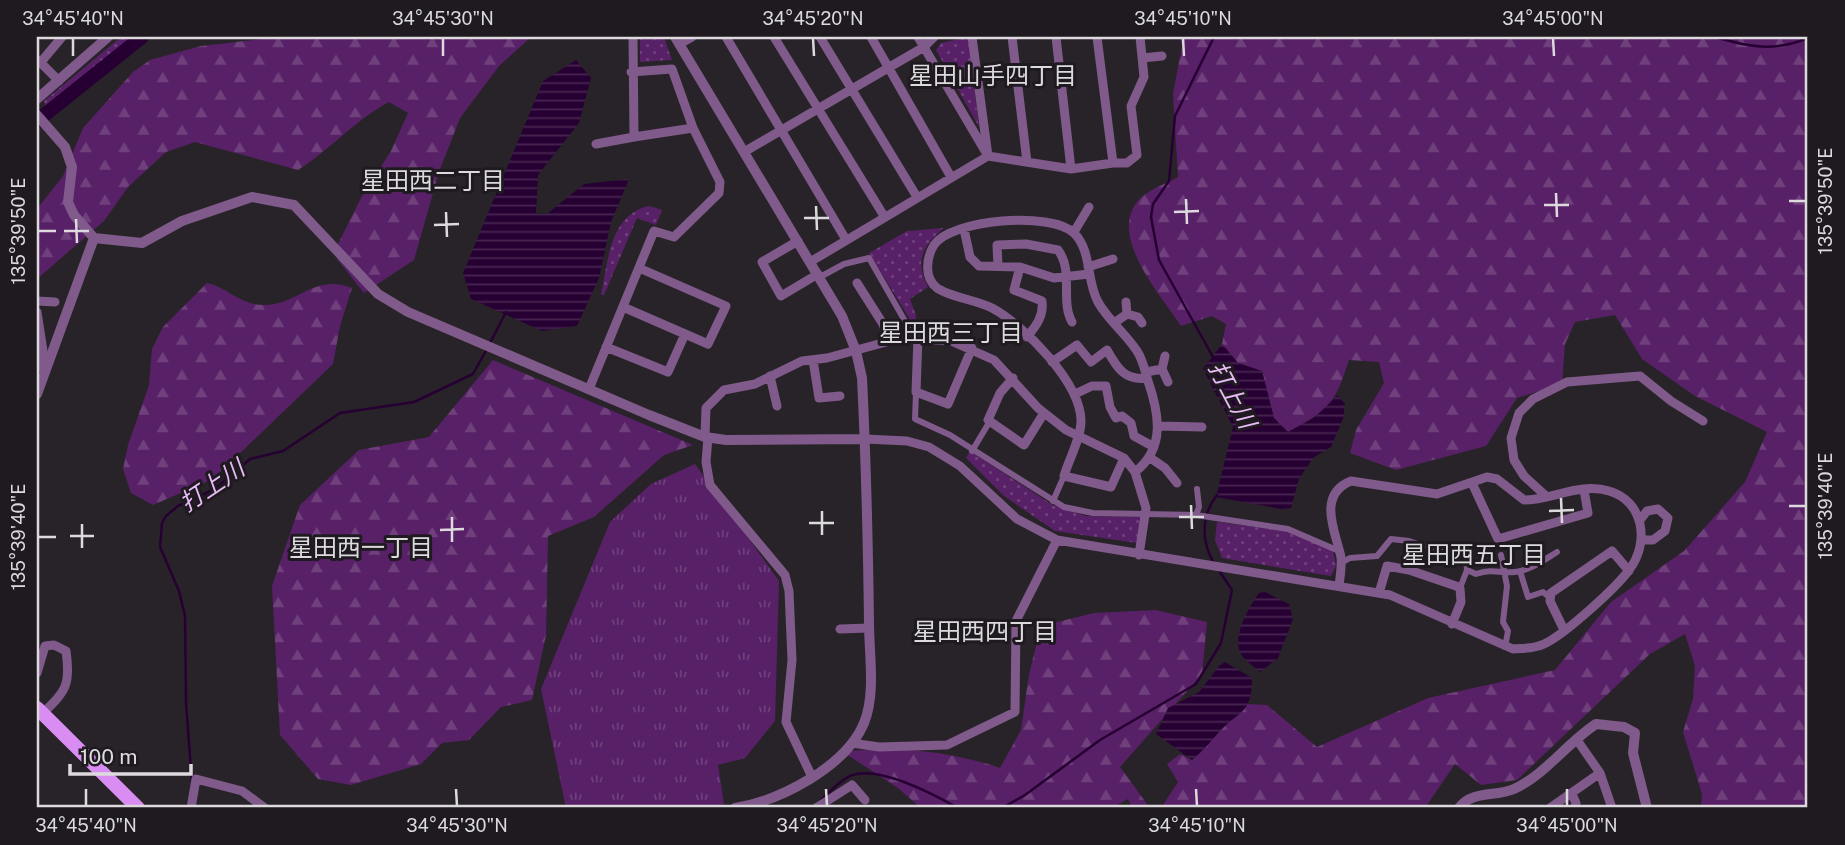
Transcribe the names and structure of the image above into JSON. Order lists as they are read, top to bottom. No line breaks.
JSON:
{"districts":["星田山手四丁目","星田西二丁目","星田西三丁目","星田西一丁目","星田西五丁目","星田西四丁目"],"water":["打上川"],"scale_bar":"100 m","coordinates":["34°45'40\"N","34°45'30\"N","34°45'20\"N","34°45'10\"N","34°45'00\"N","135°39'50\"E","135°39'40\"E"]}
